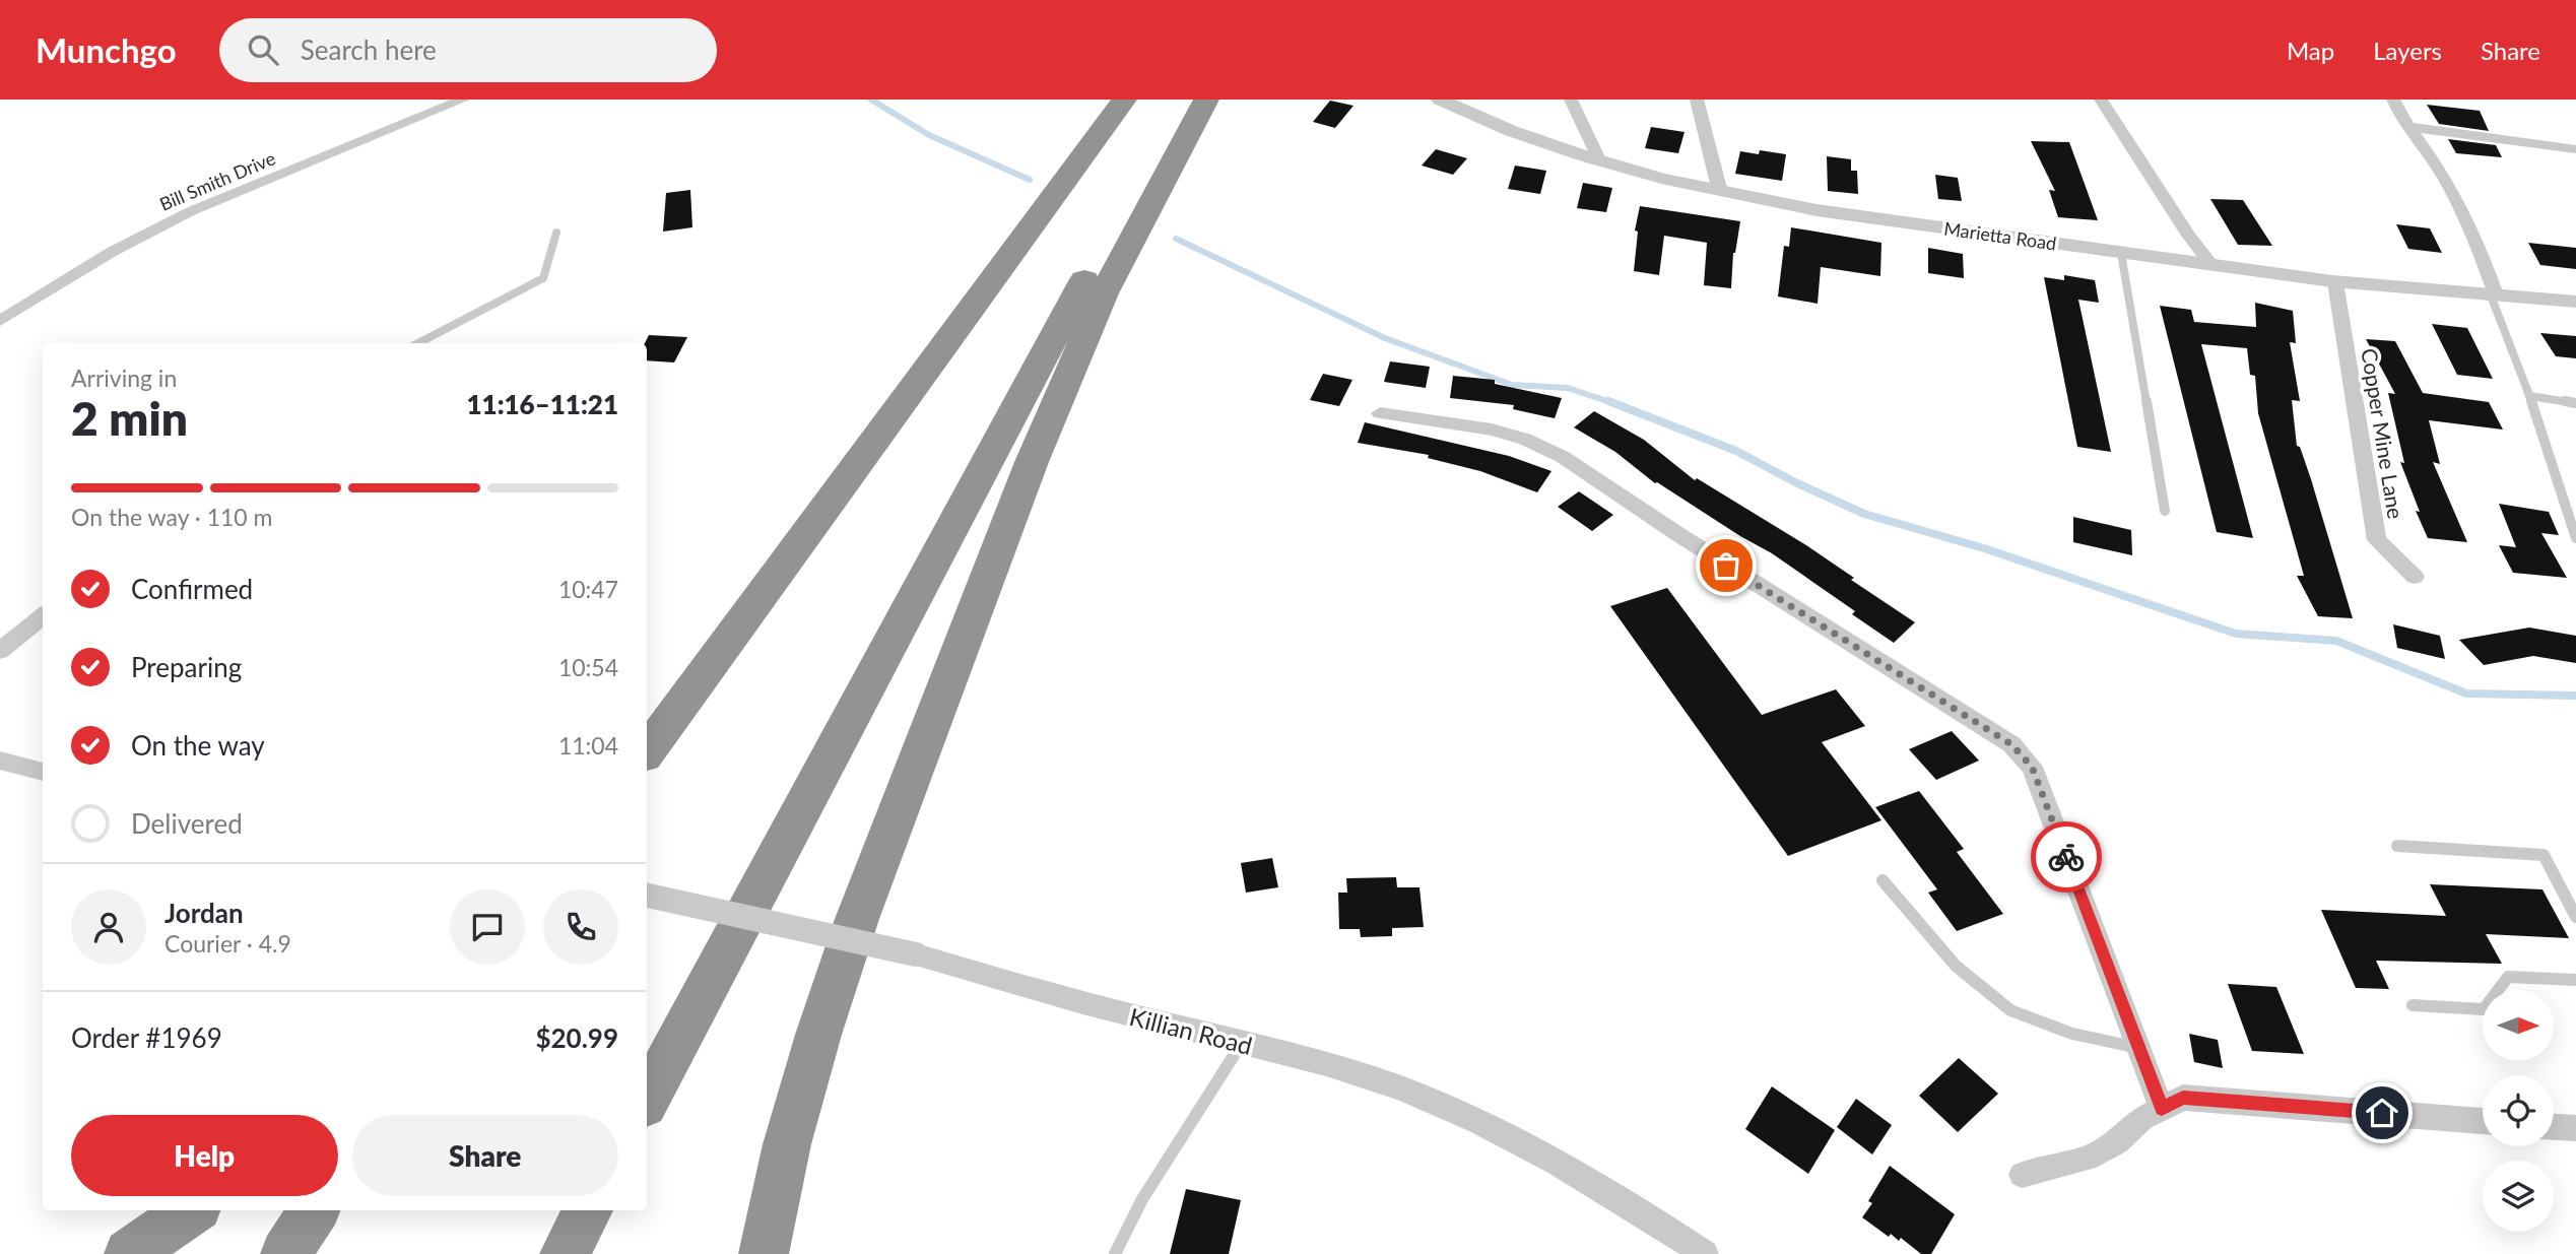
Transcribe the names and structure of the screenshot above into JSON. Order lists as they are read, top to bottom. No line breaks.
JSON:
{"streets":{"street":["Bill Smith Drive","Marietta Road","Copper Mine Lane","Killian Road"]},"crossings":[["Marietta Road","Copper Mine Lane"]],"north":"right","page":{"header":"Munchgo","search":"Search here","nav":["Map","Layers","Share"],"heading":["2 min","Arriving in","11:16–11:21"],"panel":["Jordan","Courier · 4.9","Order #1969","$20.99"],"bar":"On the way · 110 m","list":[["Confirmed","10:47"],["Preparing","10:54"],["On the way","11:04"],"Delivered"],"buttons":["Help","Share"]}}
